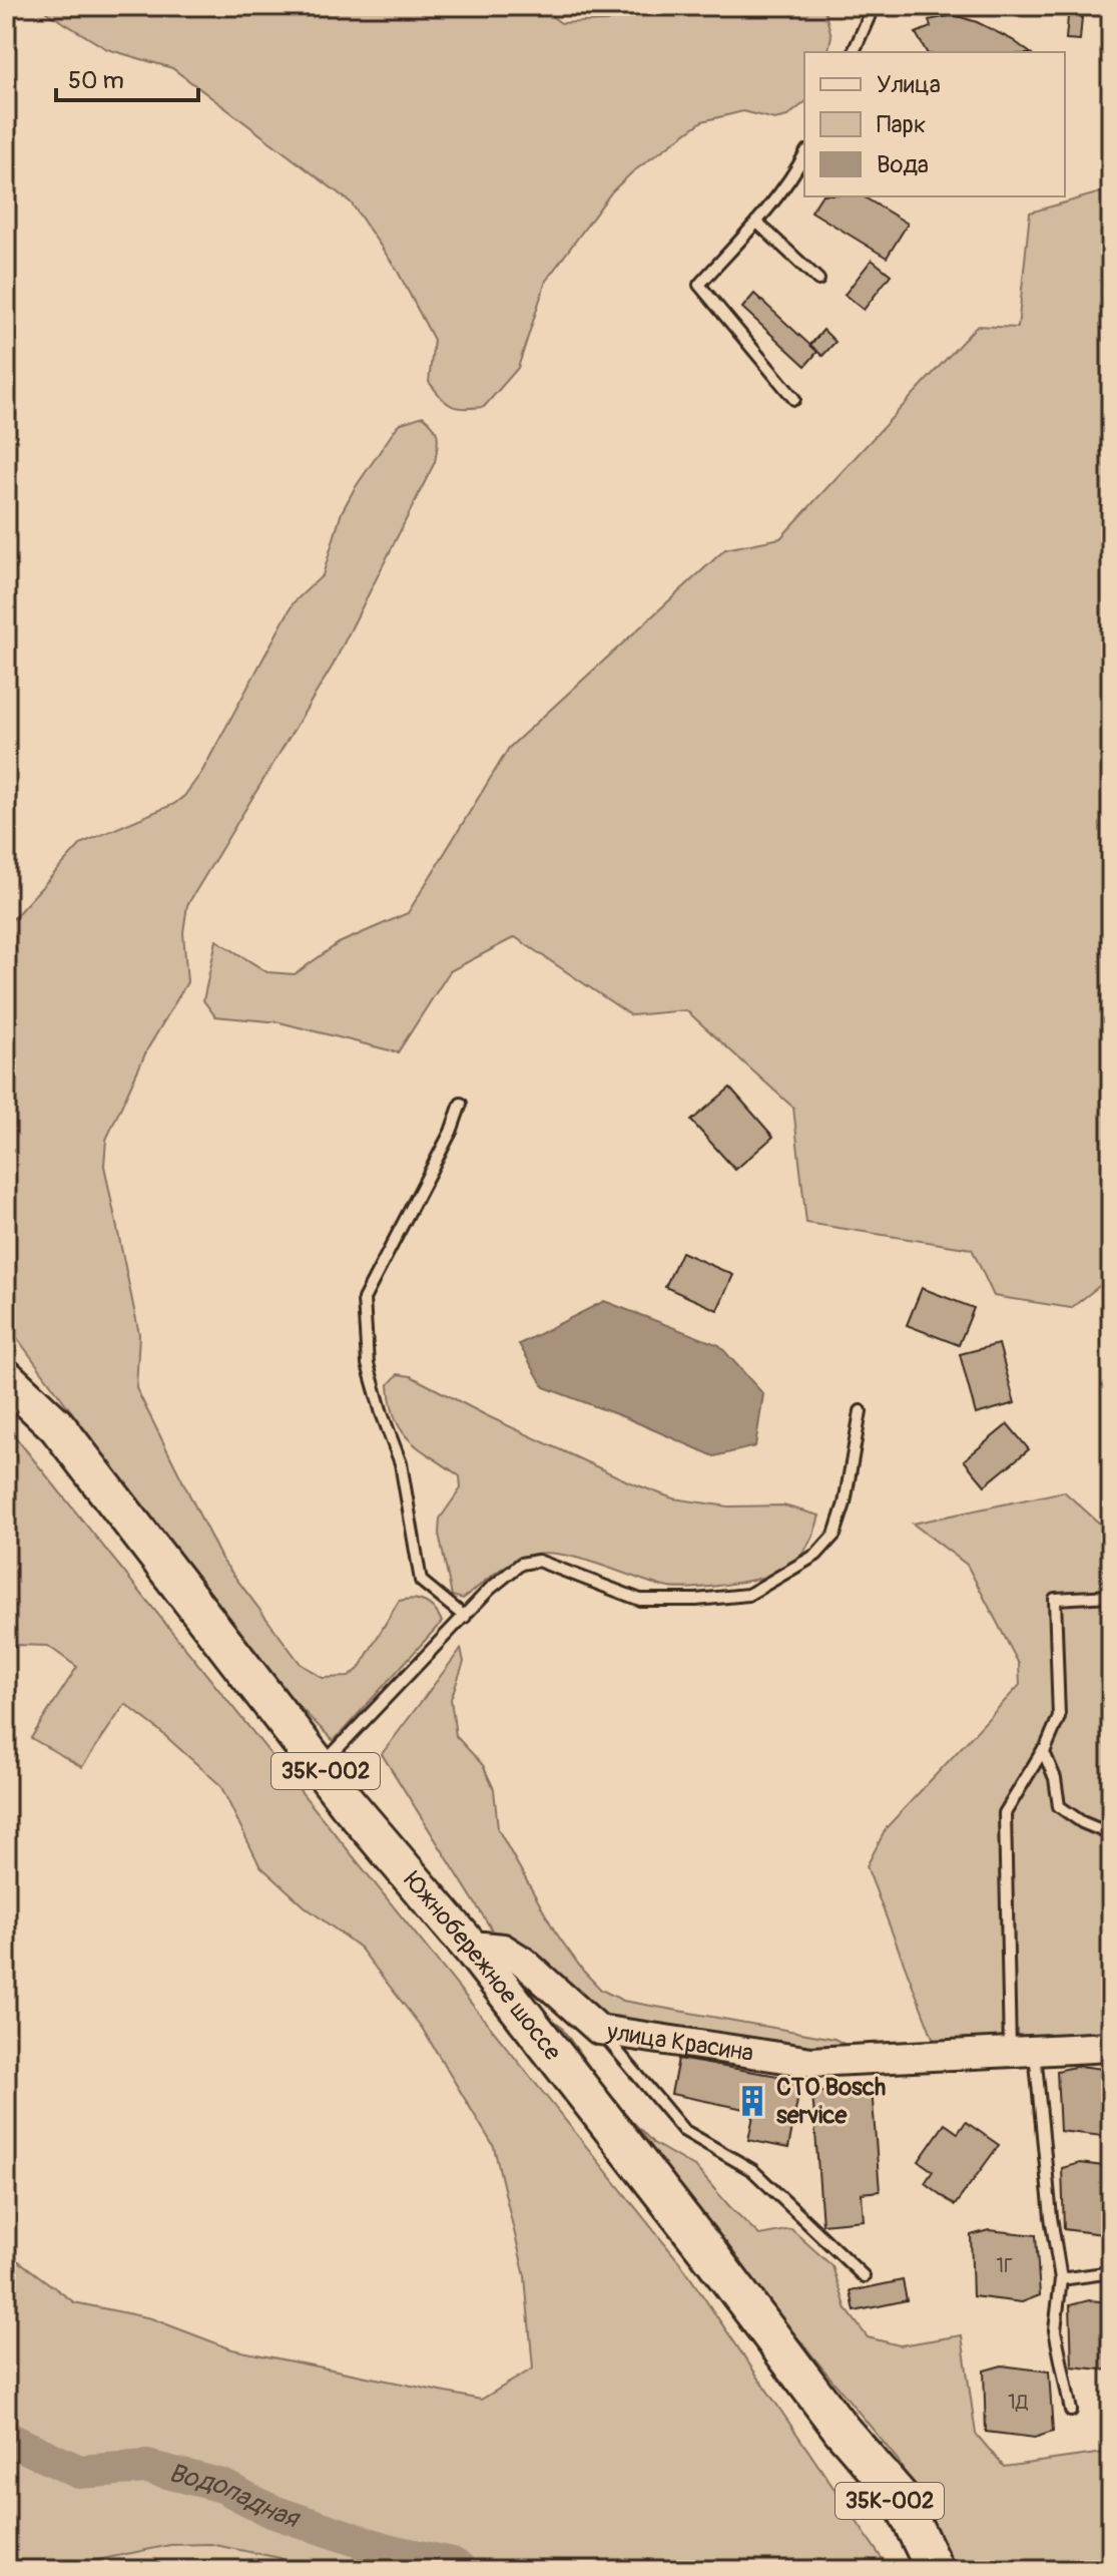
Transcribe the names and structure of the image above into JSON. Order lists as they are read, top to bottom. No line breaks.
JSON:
{"streets":{"highway":["35К-002","Южнобережное шоссе"],"street":["улица Красина"]},"crossings":[["Южнобережное шоссе","улица Красина"]],"water":["Водопадная"],"places":{"building":["СТО Bosch service"]},"house_numbers":["1Г","1Д"],"legend":["Улица","Парк","Вода"],"scale_bar":"50 m"}
